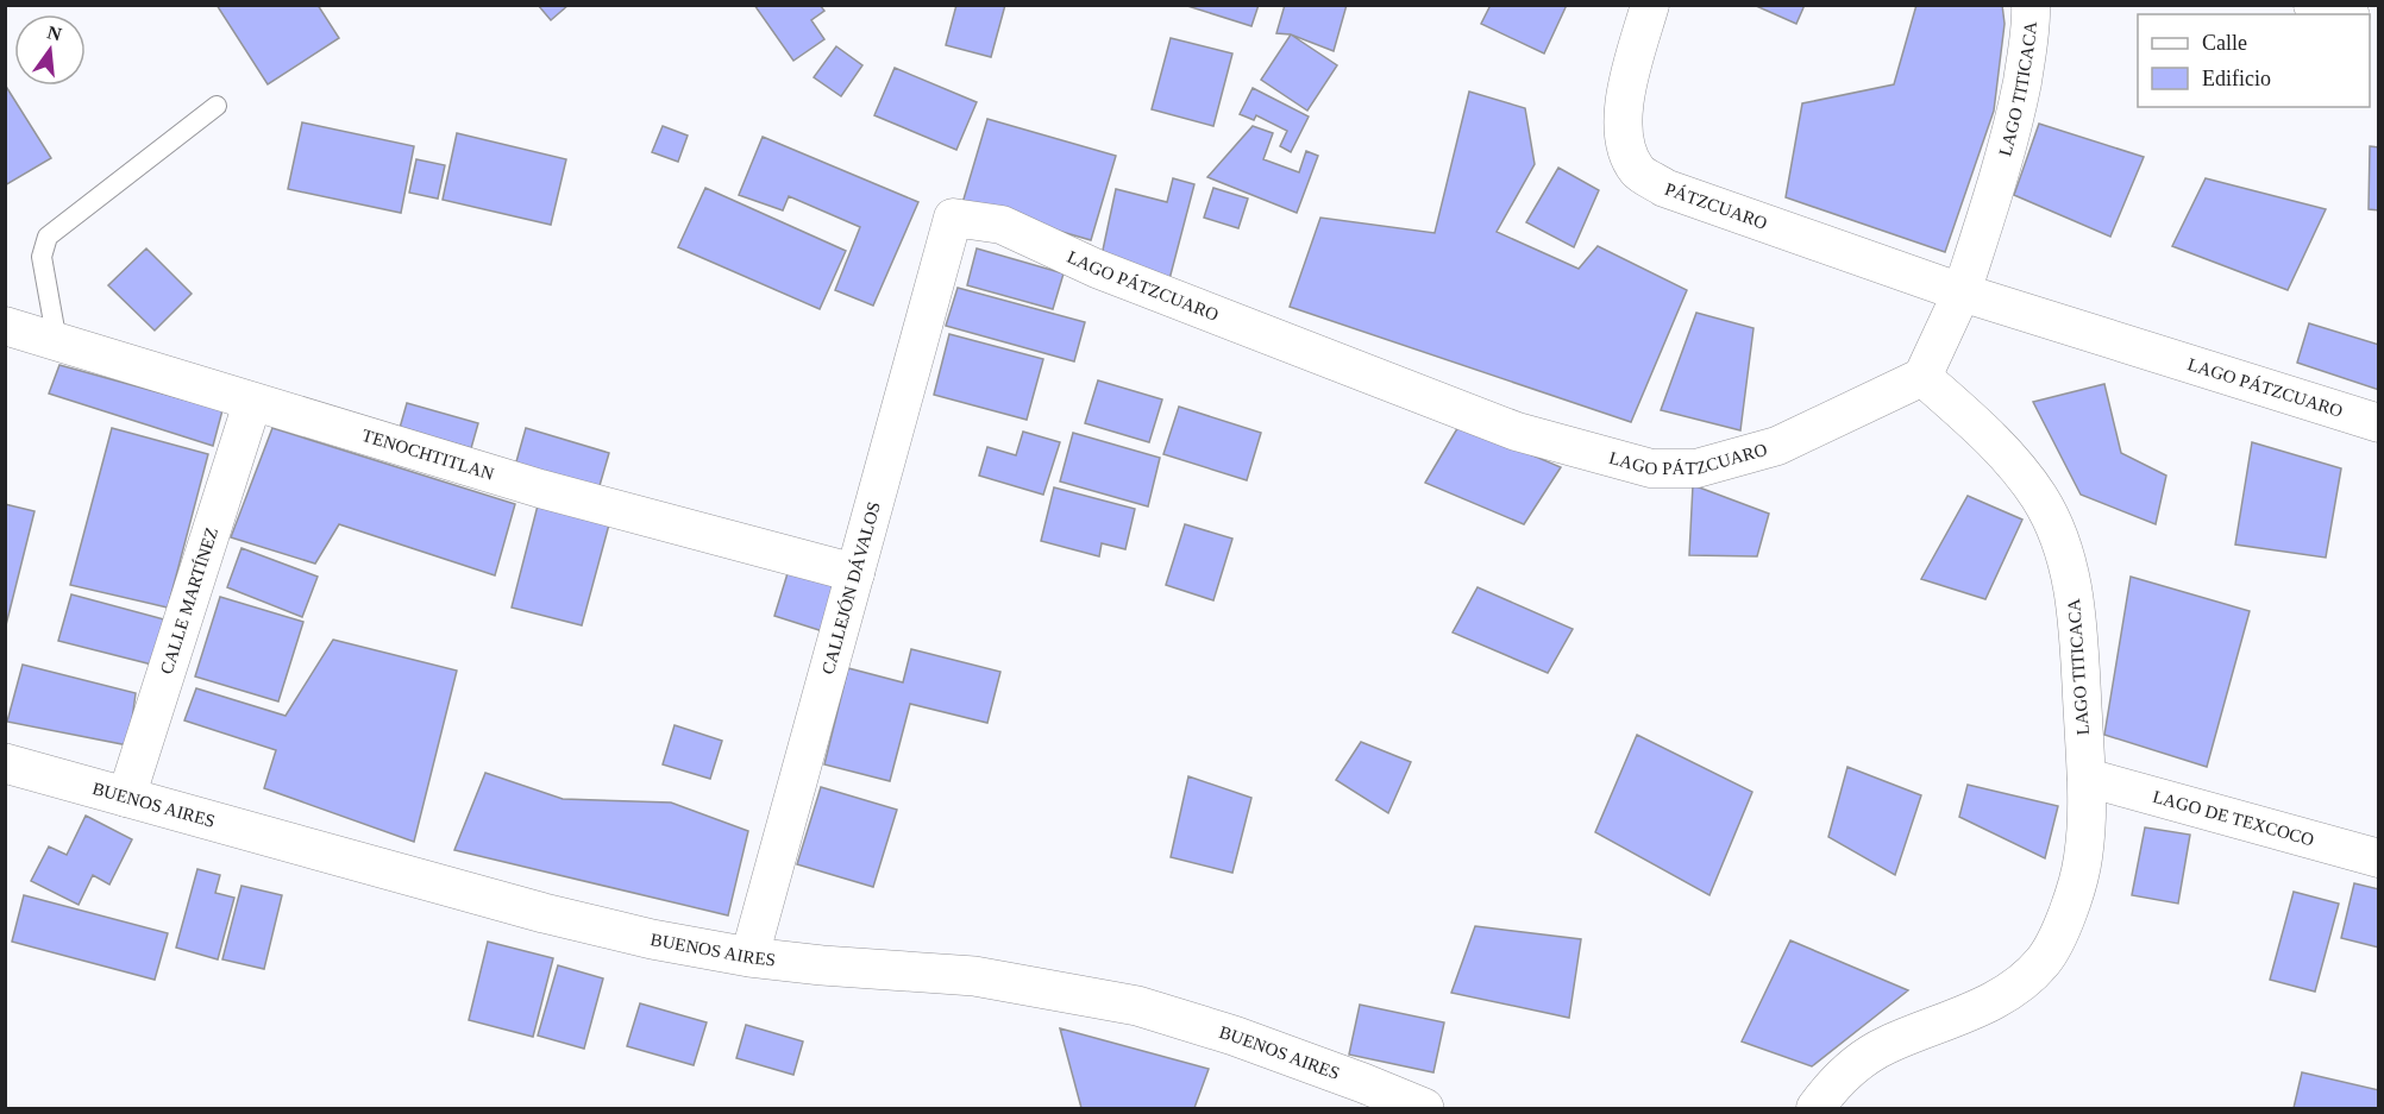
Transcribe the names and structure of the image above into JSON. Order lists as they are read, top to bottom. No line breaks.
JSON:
{"streets":{"street":["LAGO TITICACA","PÁTZCUARO","LAGO PÁTZCUARO","TENOCHTITLAN","CALLEJÓN DÁVALOS","CALLE MARTÍNEZ","BUENOS AIRES","LAGO DE TEXCOCO"]},"crossings":[["LAGO TITICACA","PÁTZCUARO"],["LAGO TITICACA","LAGO PÁTZCUARO"],["LAGO TITICACA","LAGO DE TEXCOCO"],["PÁTZCUARO","LAGO PÁTZCUARO"],["LAGO PÁTZCUARO","CALLEJÓN DÁVALOS"],["TENOCHTITLAN","CALLEJÓN DÁVALOS"],["TENOCHTITLAN","CALLE MARTÍNEZ"],["CALLEJÓN DÁVALOS","BUENOS AIRES"],["CALLE MARTÍNEZ","BUENOS AIRES"]],"legend":["Calle","Edificio"],"north":"top"}
